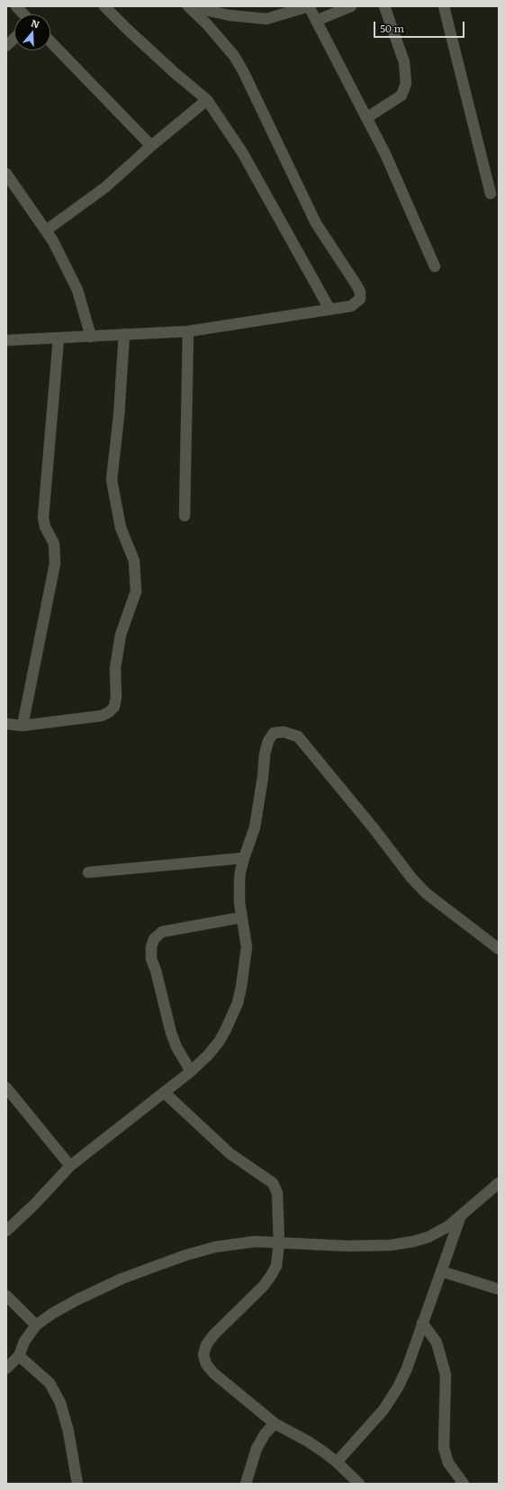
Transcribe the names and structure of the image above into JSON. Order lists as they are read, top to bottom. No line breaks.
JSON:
{"scale_bar":"50 m","north":"top"}
